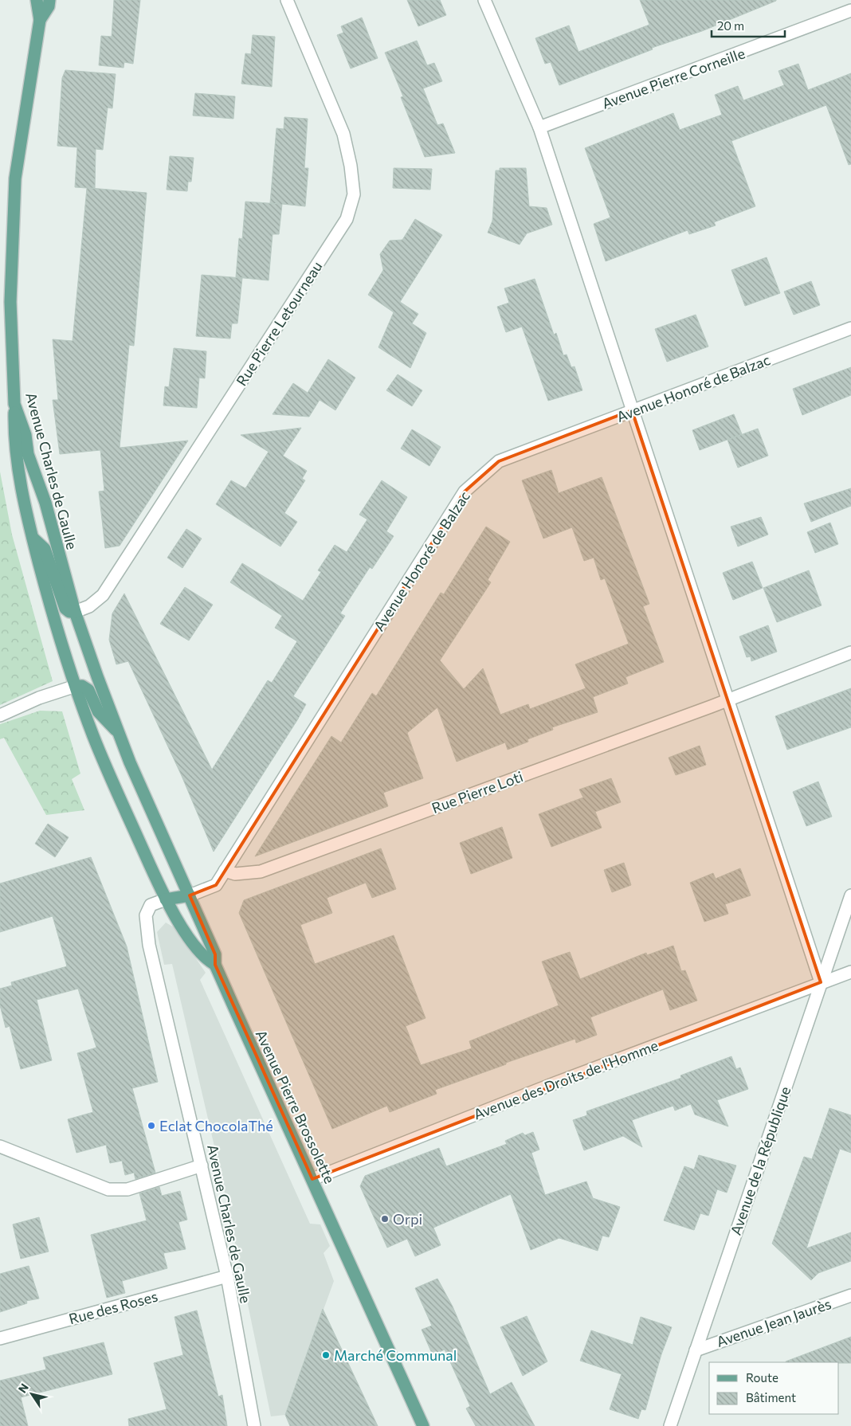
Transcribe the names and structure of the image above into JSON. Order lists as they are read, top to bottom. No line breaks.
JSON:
{"streets":{"main road":["Avenue Charles de Gaulle","Avenue Pierre Brossolette"],"street":["Avenue Pierre Corneille","Rue Pierre Letourneau","Avenue Honoré de Balzac","Rue Pierre Loti","Avenue des Droits de l'Homme","Avenue de la République","Rue des Roses","Avenue Jean Jaurès"]},"crossings":[["Rue Pierre Letourneau","Avenue Charles de Gaulle"],["Avenue Honoré de Balzac","Rue Pierre Loti"],["Avenue Honoré de Balzac","Avenue Pierre Brossolette"],["Avenue Charles de Gaulle","Avenue Pierre Brossolette"],["Avenue Charles de Gaulle","Rue des Roses"],["Avenue des Droits de l'Homme","Avenue Pierre Brossolette"],["Avenue des Droits de l'Homme","Avenue de la République"],["Avenue de la République","Avenue Jean Jaurès"]],"places":["Eclat ChocolaThé","Orpi","Marché Communal"],"legend":["Route","Bâtiment"],"scale_bar":"20 m","north":"top left"}
